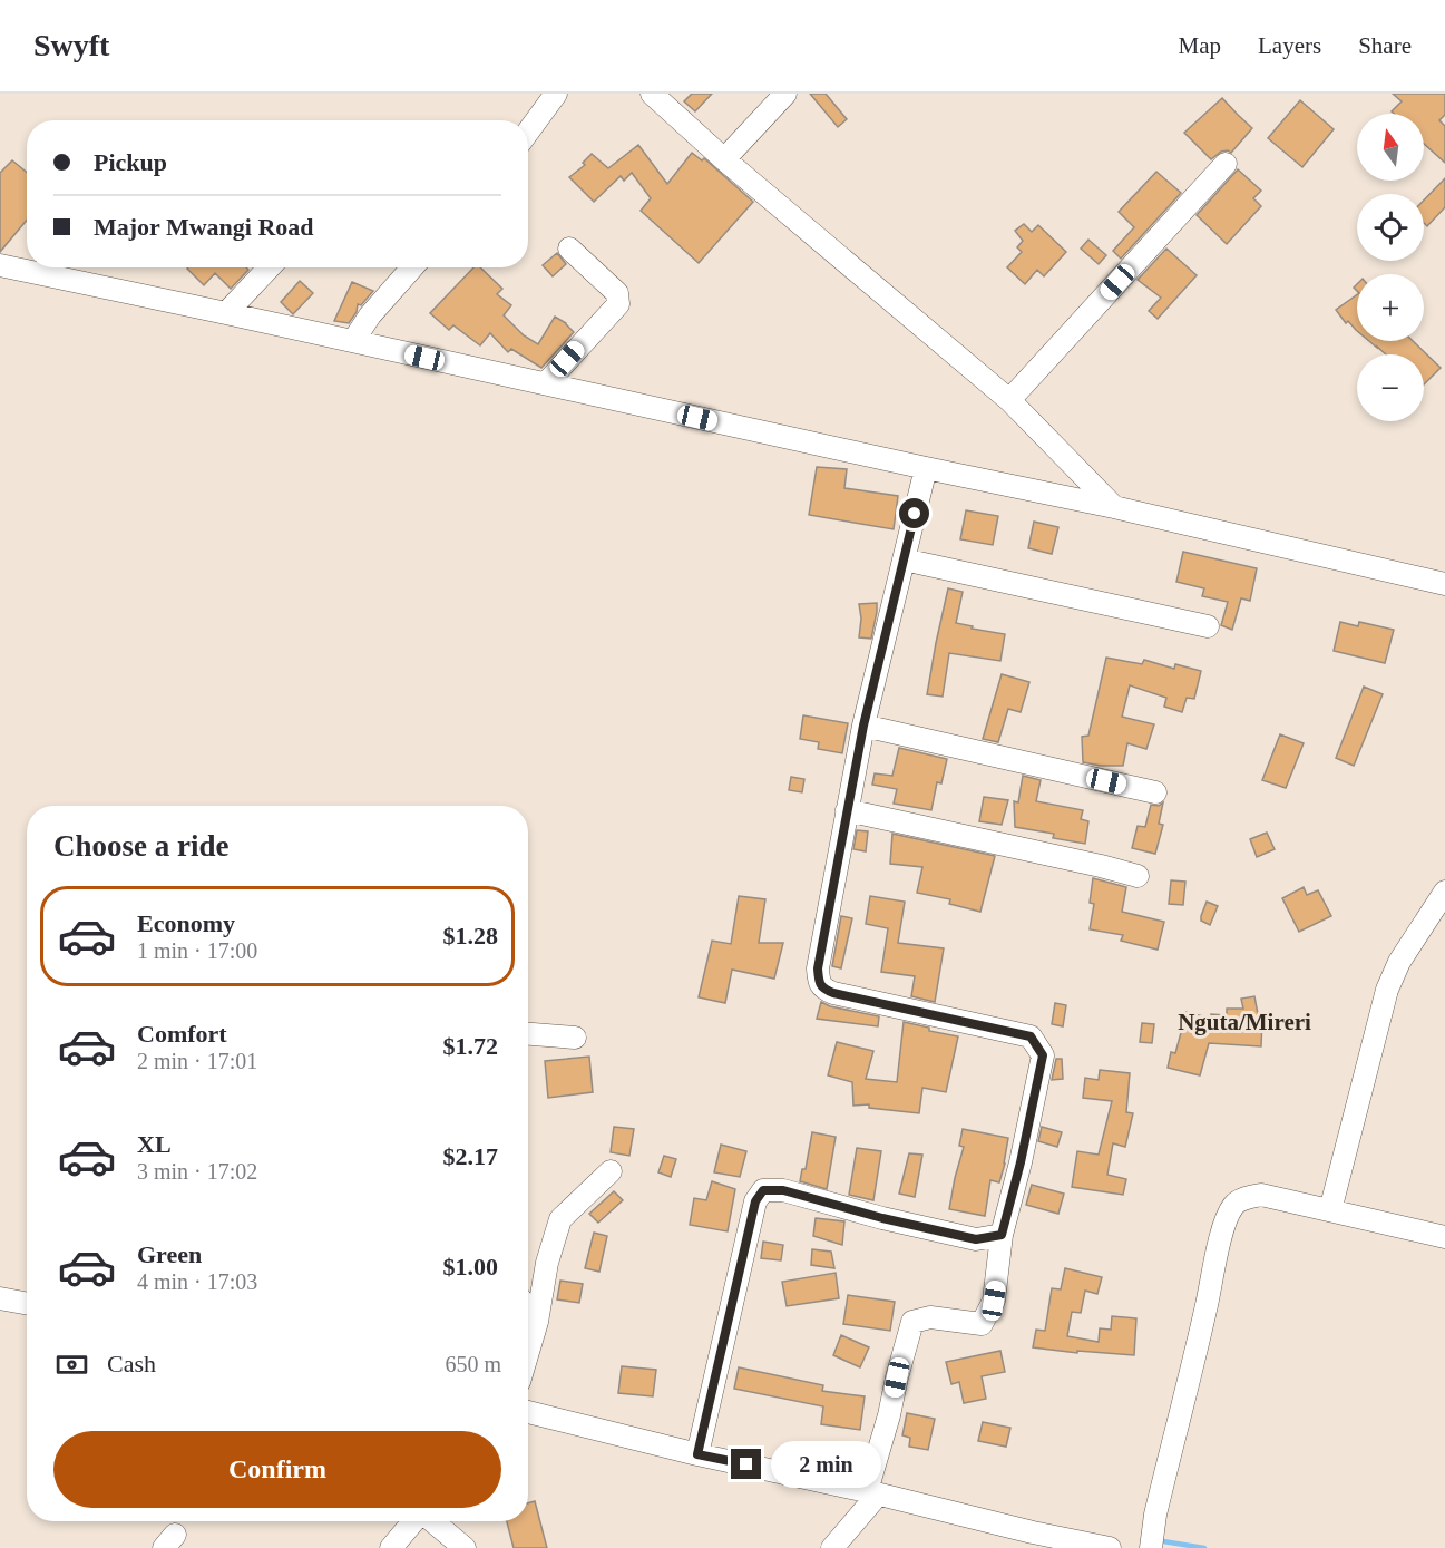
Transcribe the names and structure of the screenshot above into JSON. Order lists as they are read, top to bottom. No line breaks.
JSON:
{"districts":["Nguta/Mireri"],"north":"top","page":{"header":"Swyft","nav":["Map","Layers","Share"],"map_buttons":["+","−"],"banner":["Pickup","Major Mwangi Road"],"heading":"Choose a ride","list":[{"name":"Economy","note":"1 min · 17:00","value":"$1.28"},{"name":"Comfort","note":"2 min · 17:01","value":"$1.72"},{"name":"XL","note":"3 min · 17:02","value":"$2.17"},{"name":"Green","note":"4 min · 17:03","value":"$1.00"}],"pay":["Cash","650 m"],"buttons":"Confirm","bubble":"2 min"}}
